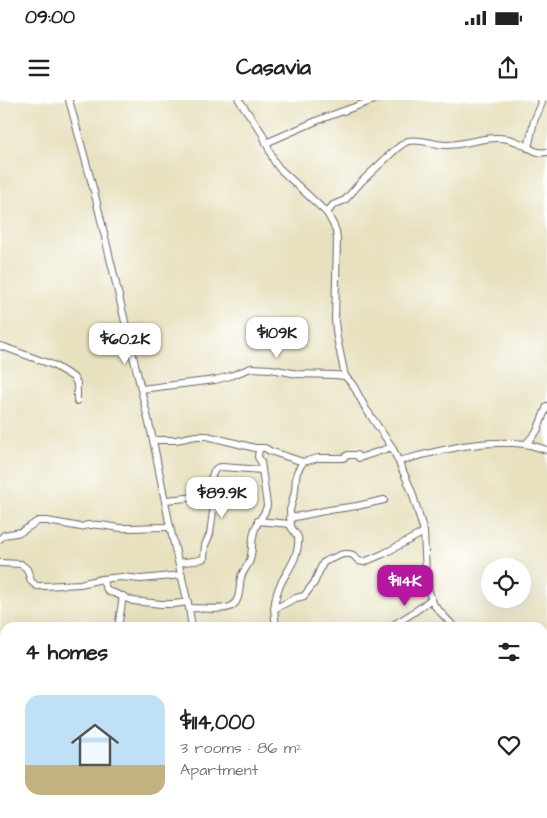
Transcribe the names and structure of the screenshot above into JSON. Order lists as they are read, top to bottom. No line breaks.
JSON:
{"page":{"status":"09:00","header":"Casavia","price":["$109K","$60.2K","$89.9K","$114K"],"heading":"4 homes","list":[{"name":"$114,000","note":"3 rooms · 86 m² · Apartment"}]}}
